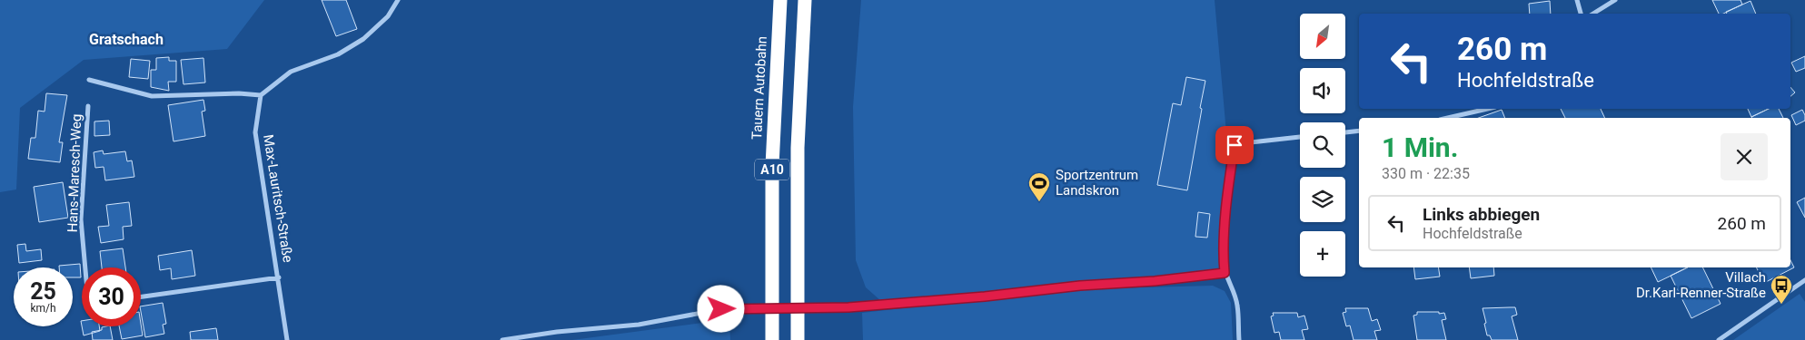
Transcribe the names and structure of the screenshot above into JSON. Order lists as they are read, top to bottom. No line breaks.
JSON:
{"streets":{"highway":["Tauern Autobahn","A10"],"street":["Hans-Maresch-Weg","Max-Lauritsch-Straße"]},"districts":["Gratschach"],"places":{"sports":["Sportzentrum Landskron"],"bus stop":["Villach Dr.Karl-Renner-Straße"]},"north":"bottom left","page":{"map_buttons":"+","turn":["260 m","Hochfeldstraße"],"heading":["1 Min.","330 m · 22:35"],"list":[{"name":"Links abbiegen","note":"Hochfeldstraße","value":"260 m"}],"speed":"25 km/h","limit":"30"}}
